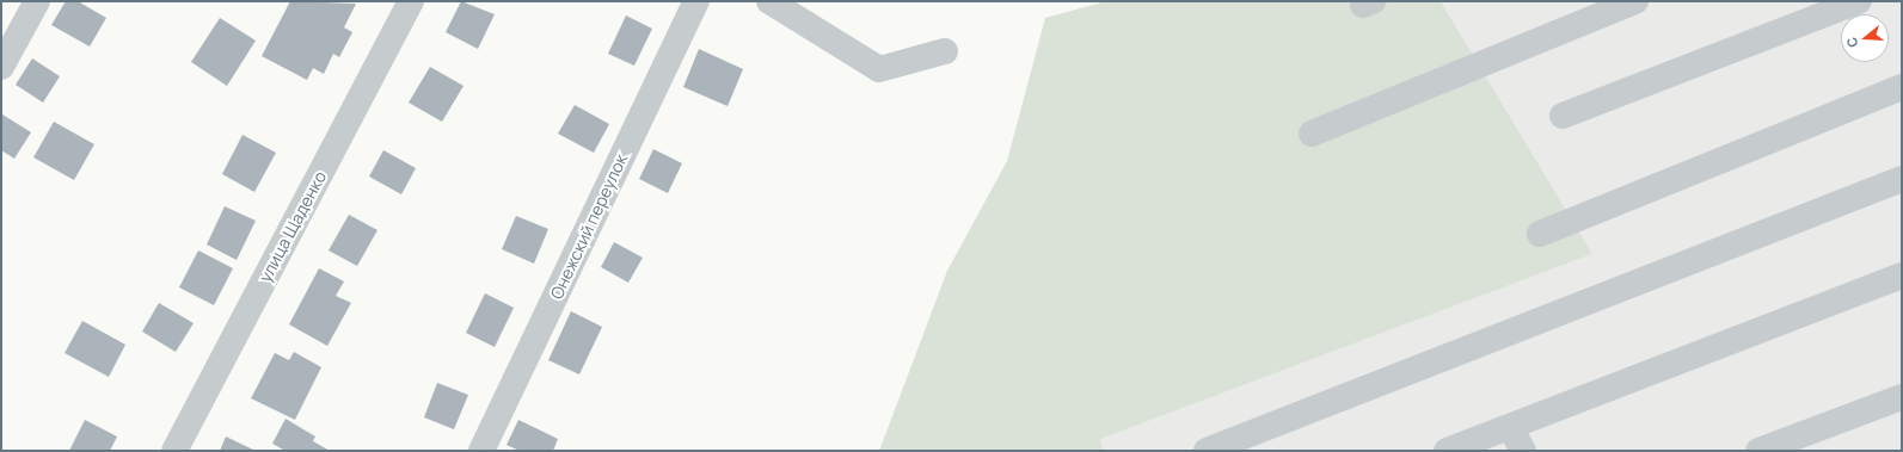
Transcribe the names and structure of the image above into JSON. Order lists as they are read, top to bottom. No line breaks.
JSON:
{"streets":{"street":["улица Щаденко","Онежский переулок"]},"north":"left"}
